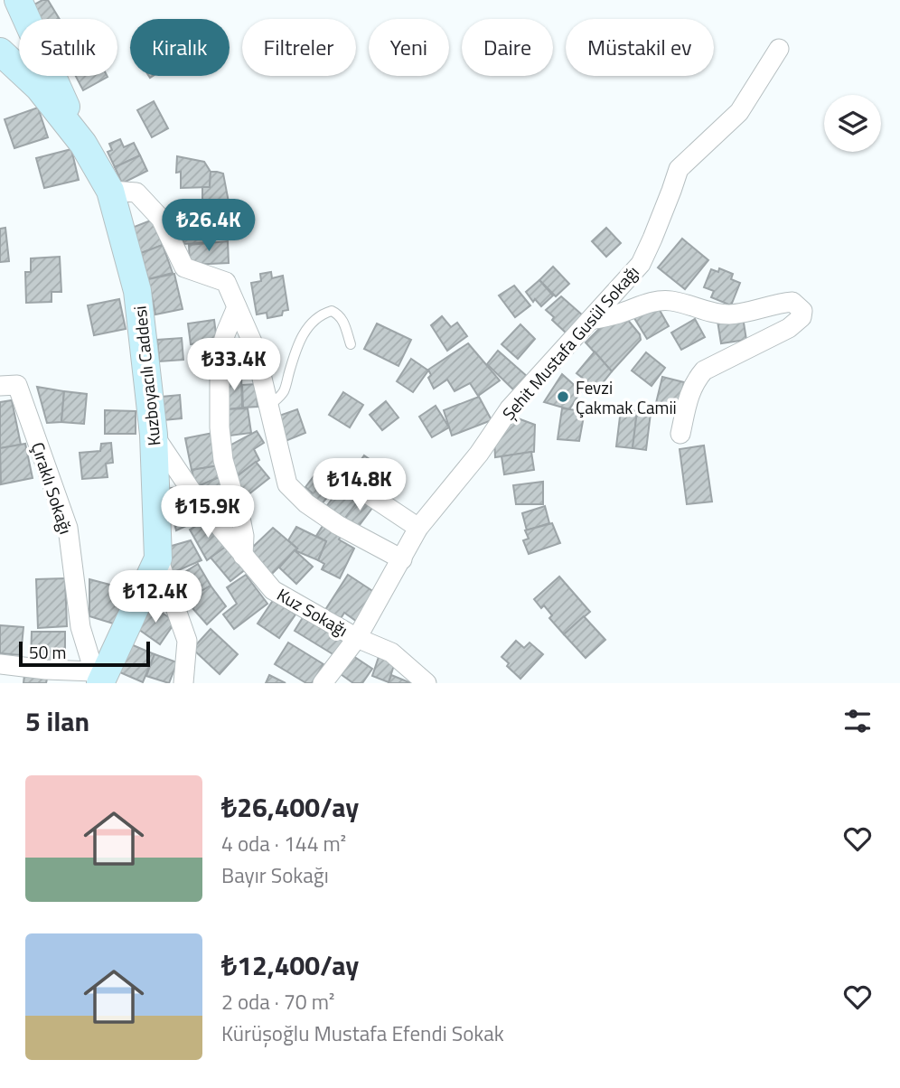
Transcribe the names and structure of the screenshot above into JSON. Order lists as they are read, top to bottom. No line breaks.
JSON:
{"streets":{"street":["Şehit Mustafa Gusül Sokağı","Kuzboyacılı Caddesi","Çıraklı Sokağı","Kuz Sokağı"]},"crossings":[["Şehit Mustafa Gusül Sokağı","Kuz Sokağı"],["Kuzboyacılı Caddesi","Çıraklı Sokağı"],["Kuzboyacılı Caddesi","Kuz Sokağı"]],"places":["Fevzi Çakmak Camii"],"scale_bar":"50 m","page":{"chip":["Satılık","Kiralık","Filtreler","Yeni","Daire","Müstakil ev"],"price":["₺26.4K","₺33.4K","₺14.8K","₺15.9K","₺12.4K"],"scale":"50 m","heading":"5 ilan","list":[{"name":"₺26,400/ay","note":"4 oda · 144 m² · Bayır Sokağı"},{"name":"₺12,400/ay","note":"2 oda · 70 m² · Kürüşoğlu Mustafa Efendi Sokak"}]}}
